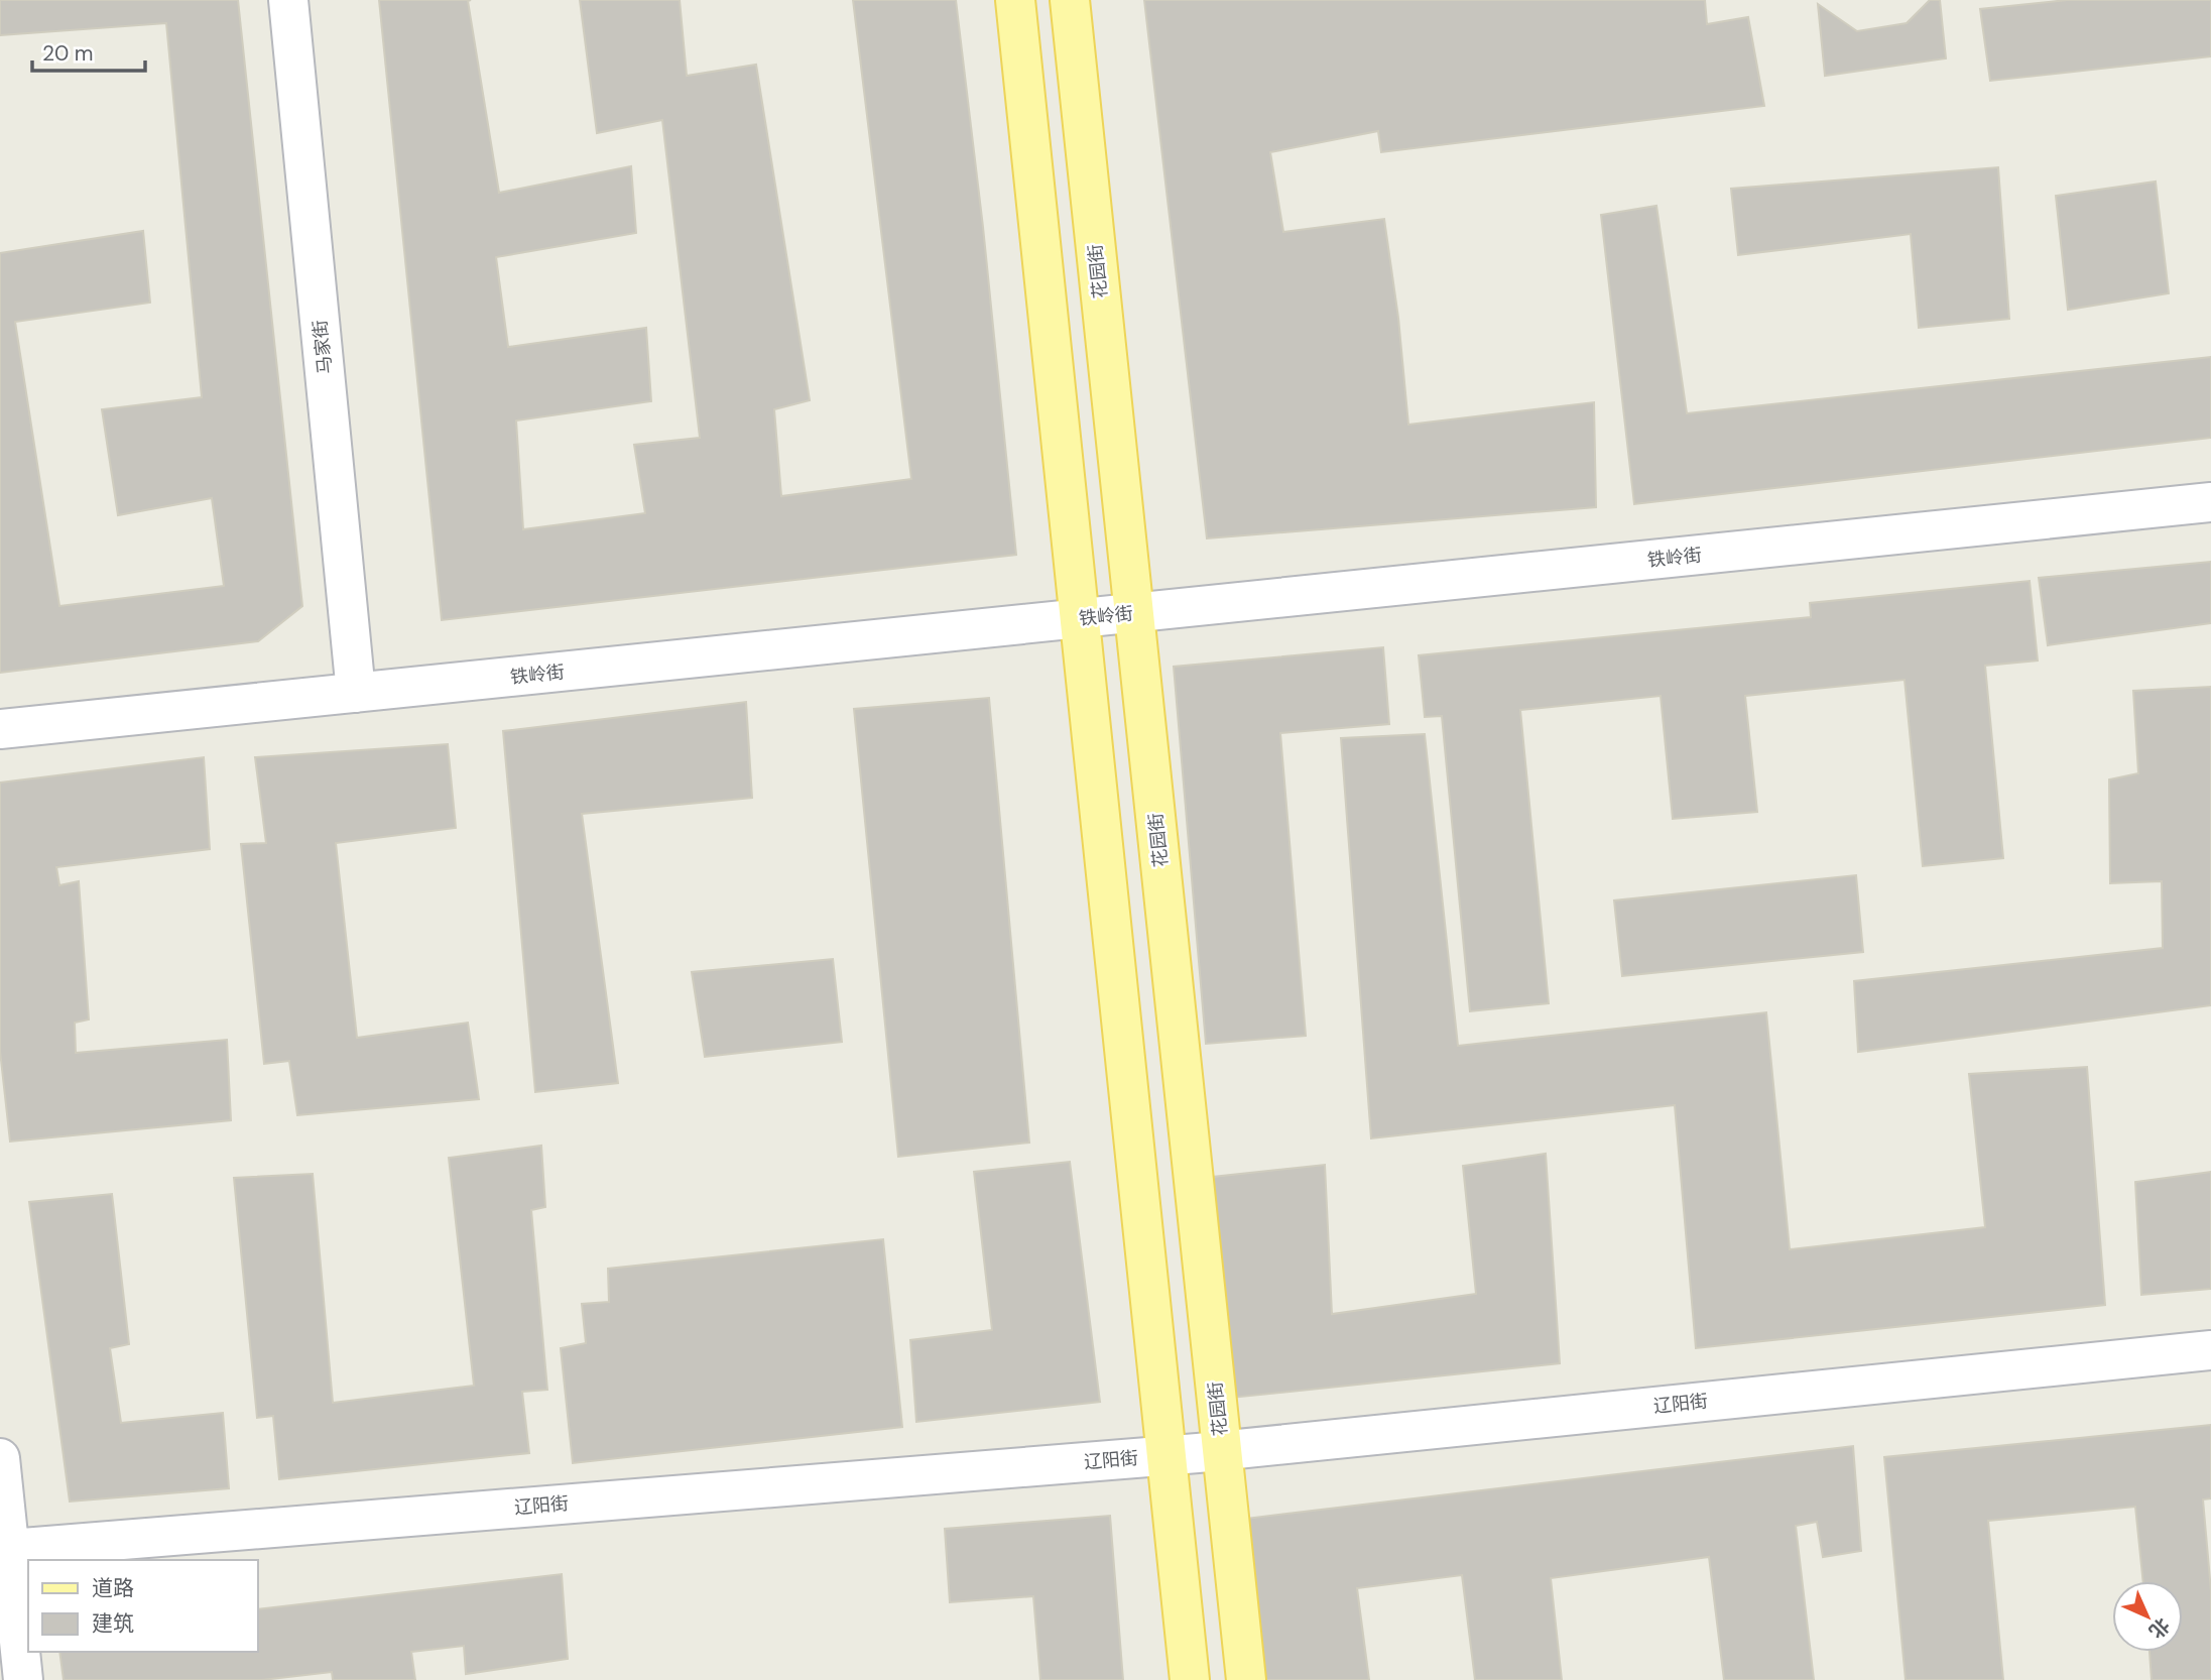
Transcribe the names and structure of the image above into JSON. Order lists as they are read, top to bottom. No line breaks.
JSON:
{"streets":{"main road":["花园街"],"street":["马家街","铁岭街","辽阳街"]},"crossings":[["花园街","铁岭街"],["花园街","辽阳街"],["马家街","铁岭街"]],"legend":["道路","建筑"],"scale_bar":"20 m","north":"bottom right"}
